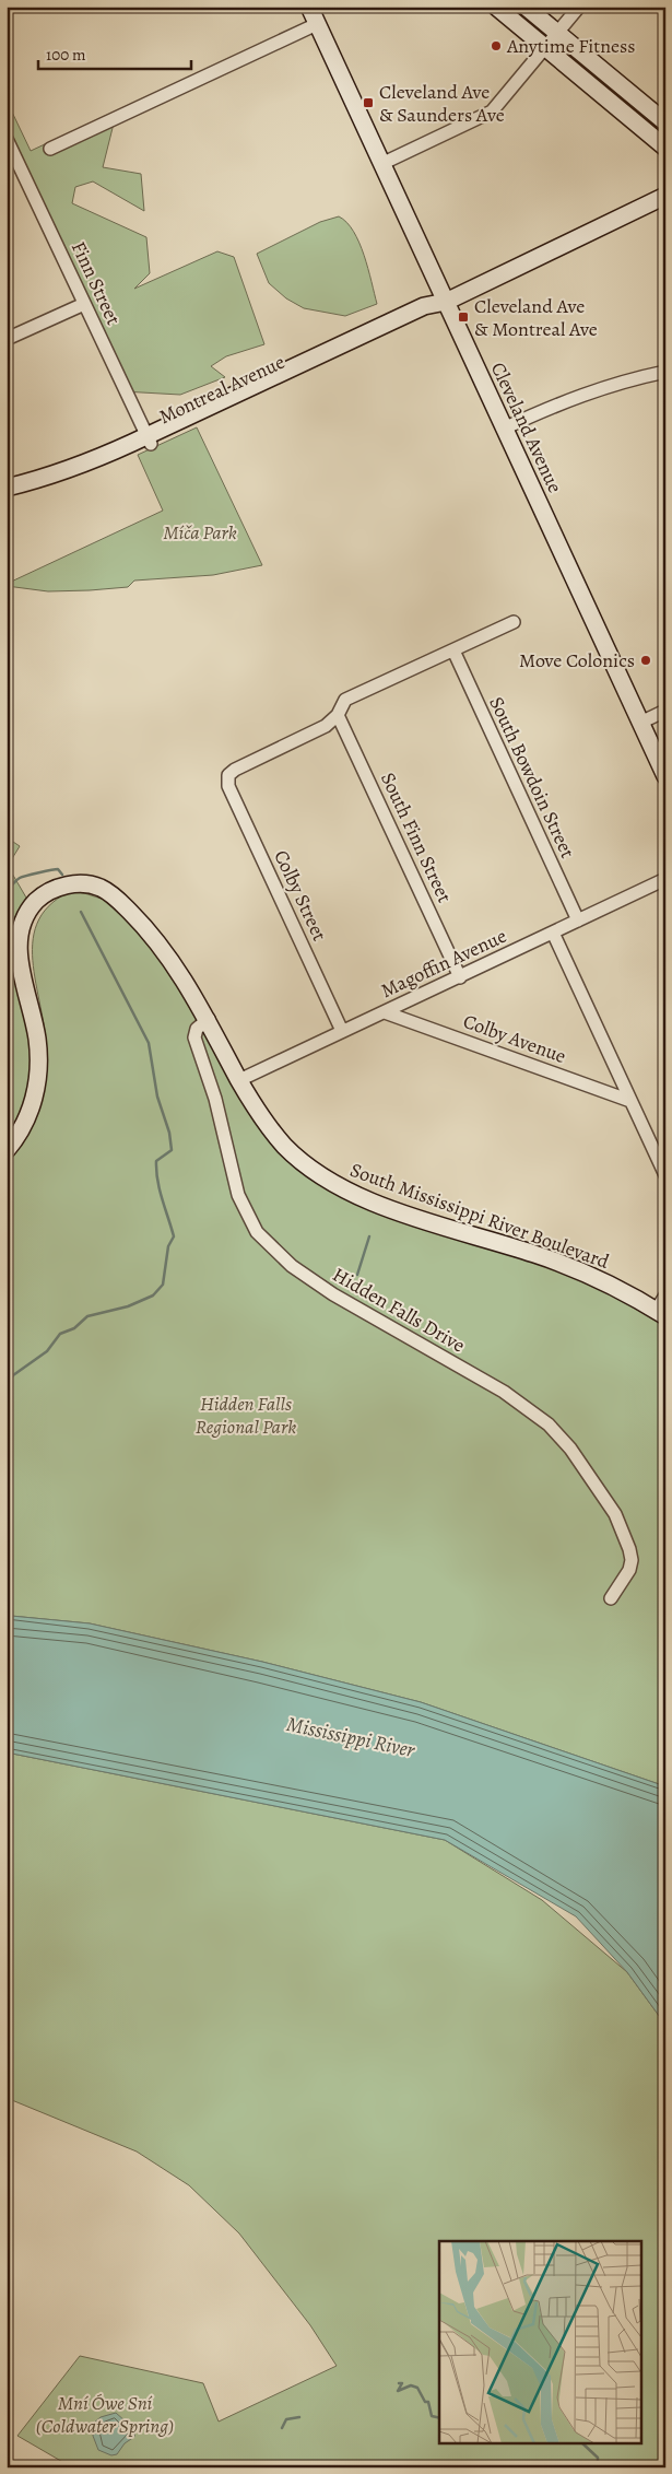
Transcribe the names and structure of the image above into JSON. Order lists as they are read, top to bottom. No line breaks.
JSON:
{"streets":{"street":["Finn Street","Montreal Avenue","Cleveland Avenue","South Bowdoin Street","South Finn Street","Colby Street","Magoffin Avenue","Colby Avenue","South Mississippi River Boulevard","Hidden Falls Drive"]},"crossings":[["Finn Street","Montreal Avenue"],["Montreal Avenue","Cleveland Avenue"],["South Bowdoin Street","Magoffin Avenue"],["South Finn Street","Colby Street"],["South Finn Street","Magoffin Avenue"],["Colby Street","Magoffin Avenue"],["Magoffin Avenue","Colby Avenue"],["Magoffin Avenue","South Mississippi River Boulevard"],["South Mississippi River Boulevard","Hidden Falls Drive"]],"water":["Mississippi River"],"parks":["Míča Park","Hidden Falls Regional Park","Mní Ówe Sní (Coldwater Spring)"],"places":{"other":["Anytime Fitness","Move Colonics"],"transit":["Cleveland Ave & Saunders Ave","Cleveland Ave & Montreal Ave"]},"scale_bar":"100 m"}
